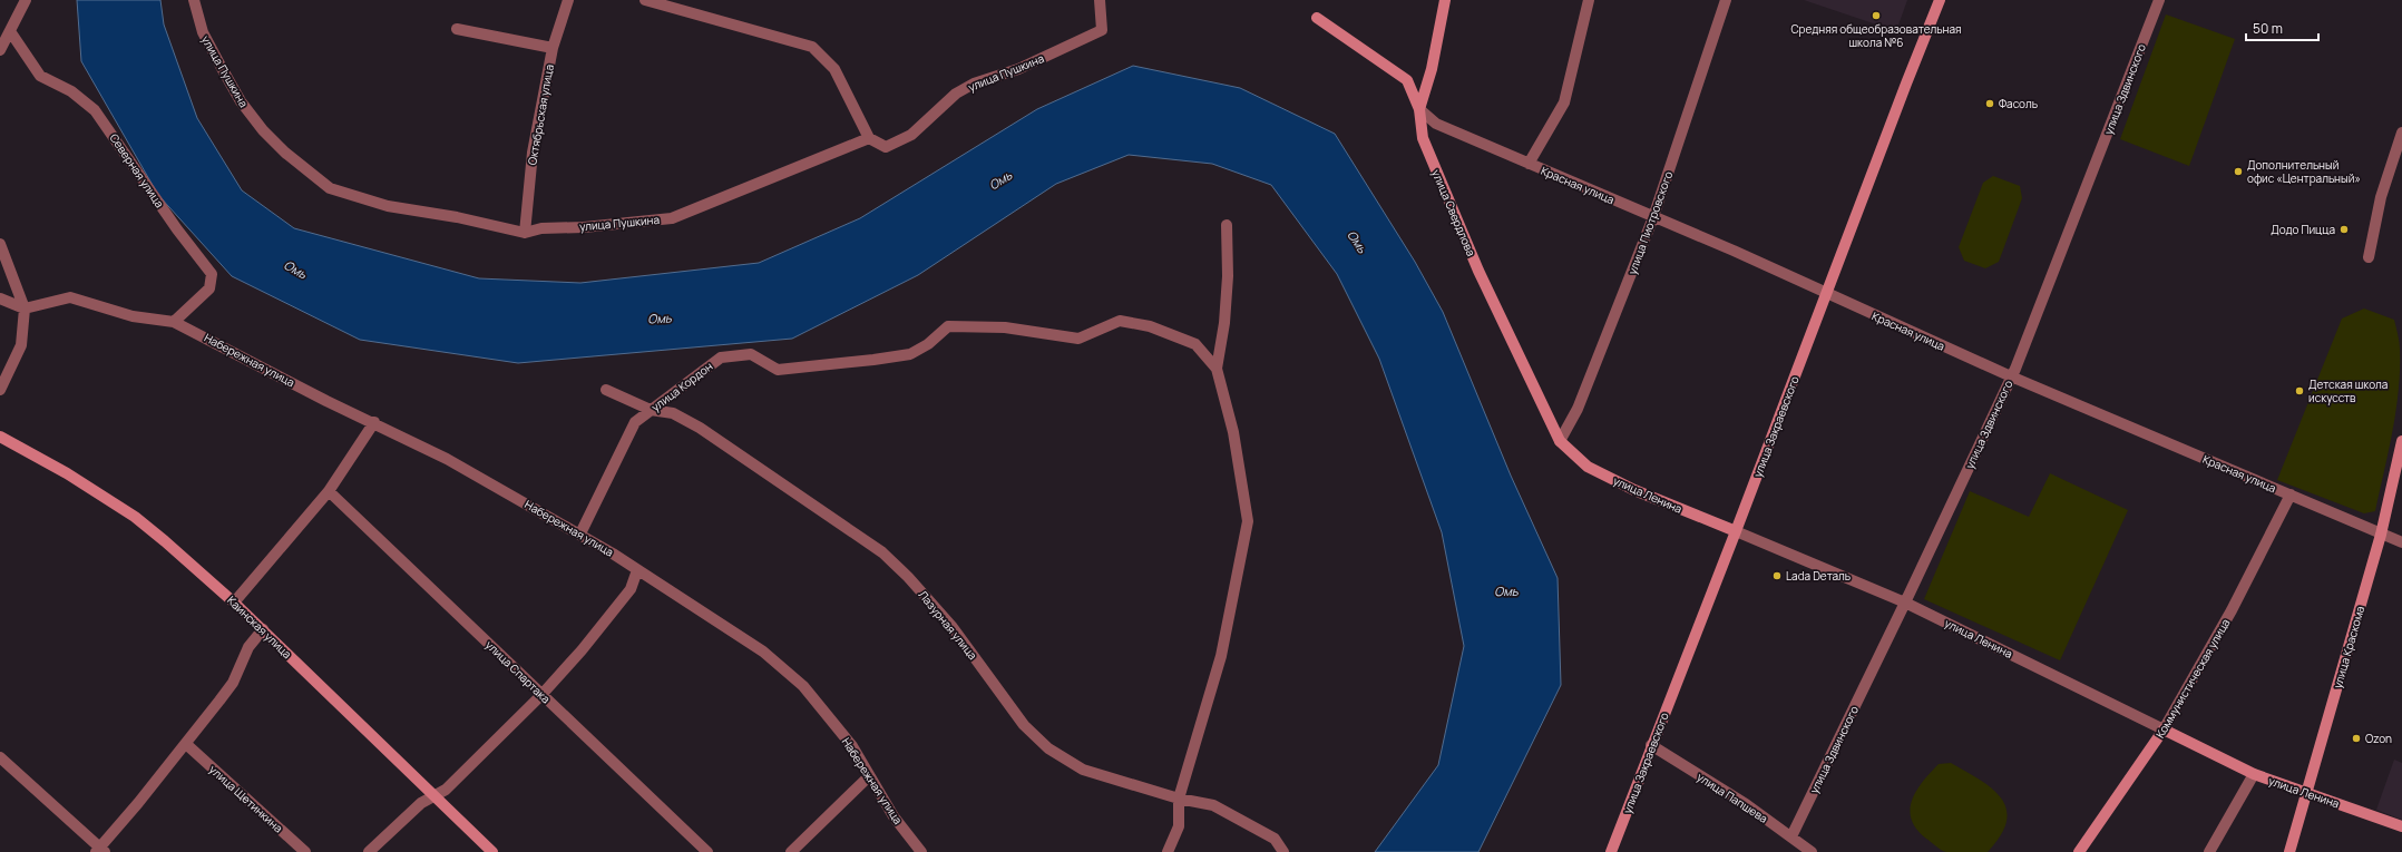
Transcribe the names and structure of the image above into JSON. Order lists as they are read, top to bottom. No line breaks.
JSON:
{"streets":{"street":["улица Пушкина","улица Здвинского","Октябрьская улица","Северная улица","Красная улица","улица Свердлова","улица Пиотровского","Набережная улица","улица Кордон","улица Закраевского","улица Ленина","Лазурная улица","Каинская улица","улица Краскома","улица Спартака","Коммунистическая улица","улица Папшева","улица Щетинкина"]},"crossings":[["улица Пушкина","Октябрьская улица"],["улица Здвинского","Красная улица"],["улица Здвинского","улица Ленина"],["улица Здвинского","улица Папшева"],["Северная улица","Набережная улица"],["Красная улица","улица Свердлова"],["Красная улица","улица Пиотровского"],["Красная улица","улица Закраевского"],["Красная улица","улица Краскома"],["Красная улица","Коммунистическая улица"],["улица Свердлова","улица Пиотровского"],["улица Свердлова","улица Ленина"],["улица Пиотровского","улица Ленина"],["Набережная улица","улица Кордон"],["улица Кордон","Лазурная улица"],["улица Закраевского","улица Ленина"],["улица Закраевского","улица Папшева"],["улица Ленина","улица Краскома"],["улица Ленина","Коммунистическая улица"]],"water":["Омь"],"places":["Средняя общеобразовательная школа №6","Фасоль","Дополнительный офис «Центральный»","Додо Пицца","Детская школа искусств","Lada Dеталь","Ozon"],"scale_bar":"50 m"}
